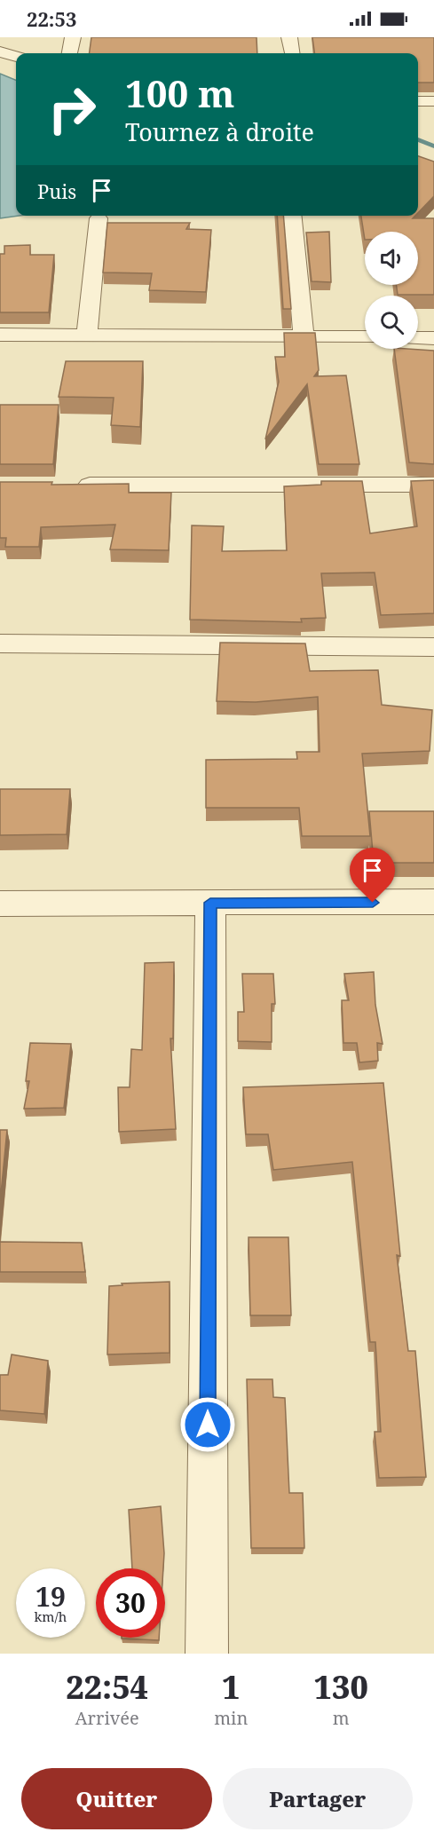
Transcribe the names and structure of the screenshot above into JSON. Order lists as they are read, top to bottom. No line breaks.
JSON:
{"page":{"status":"22:53","turn":["100 m","Tournez à droite"],"then":"Puis","speed":"19 km/h","limit":"30","eta":["22:54","Arrivée","1","min","130","m"],"buttons":["Quitter","Partager"]}}
